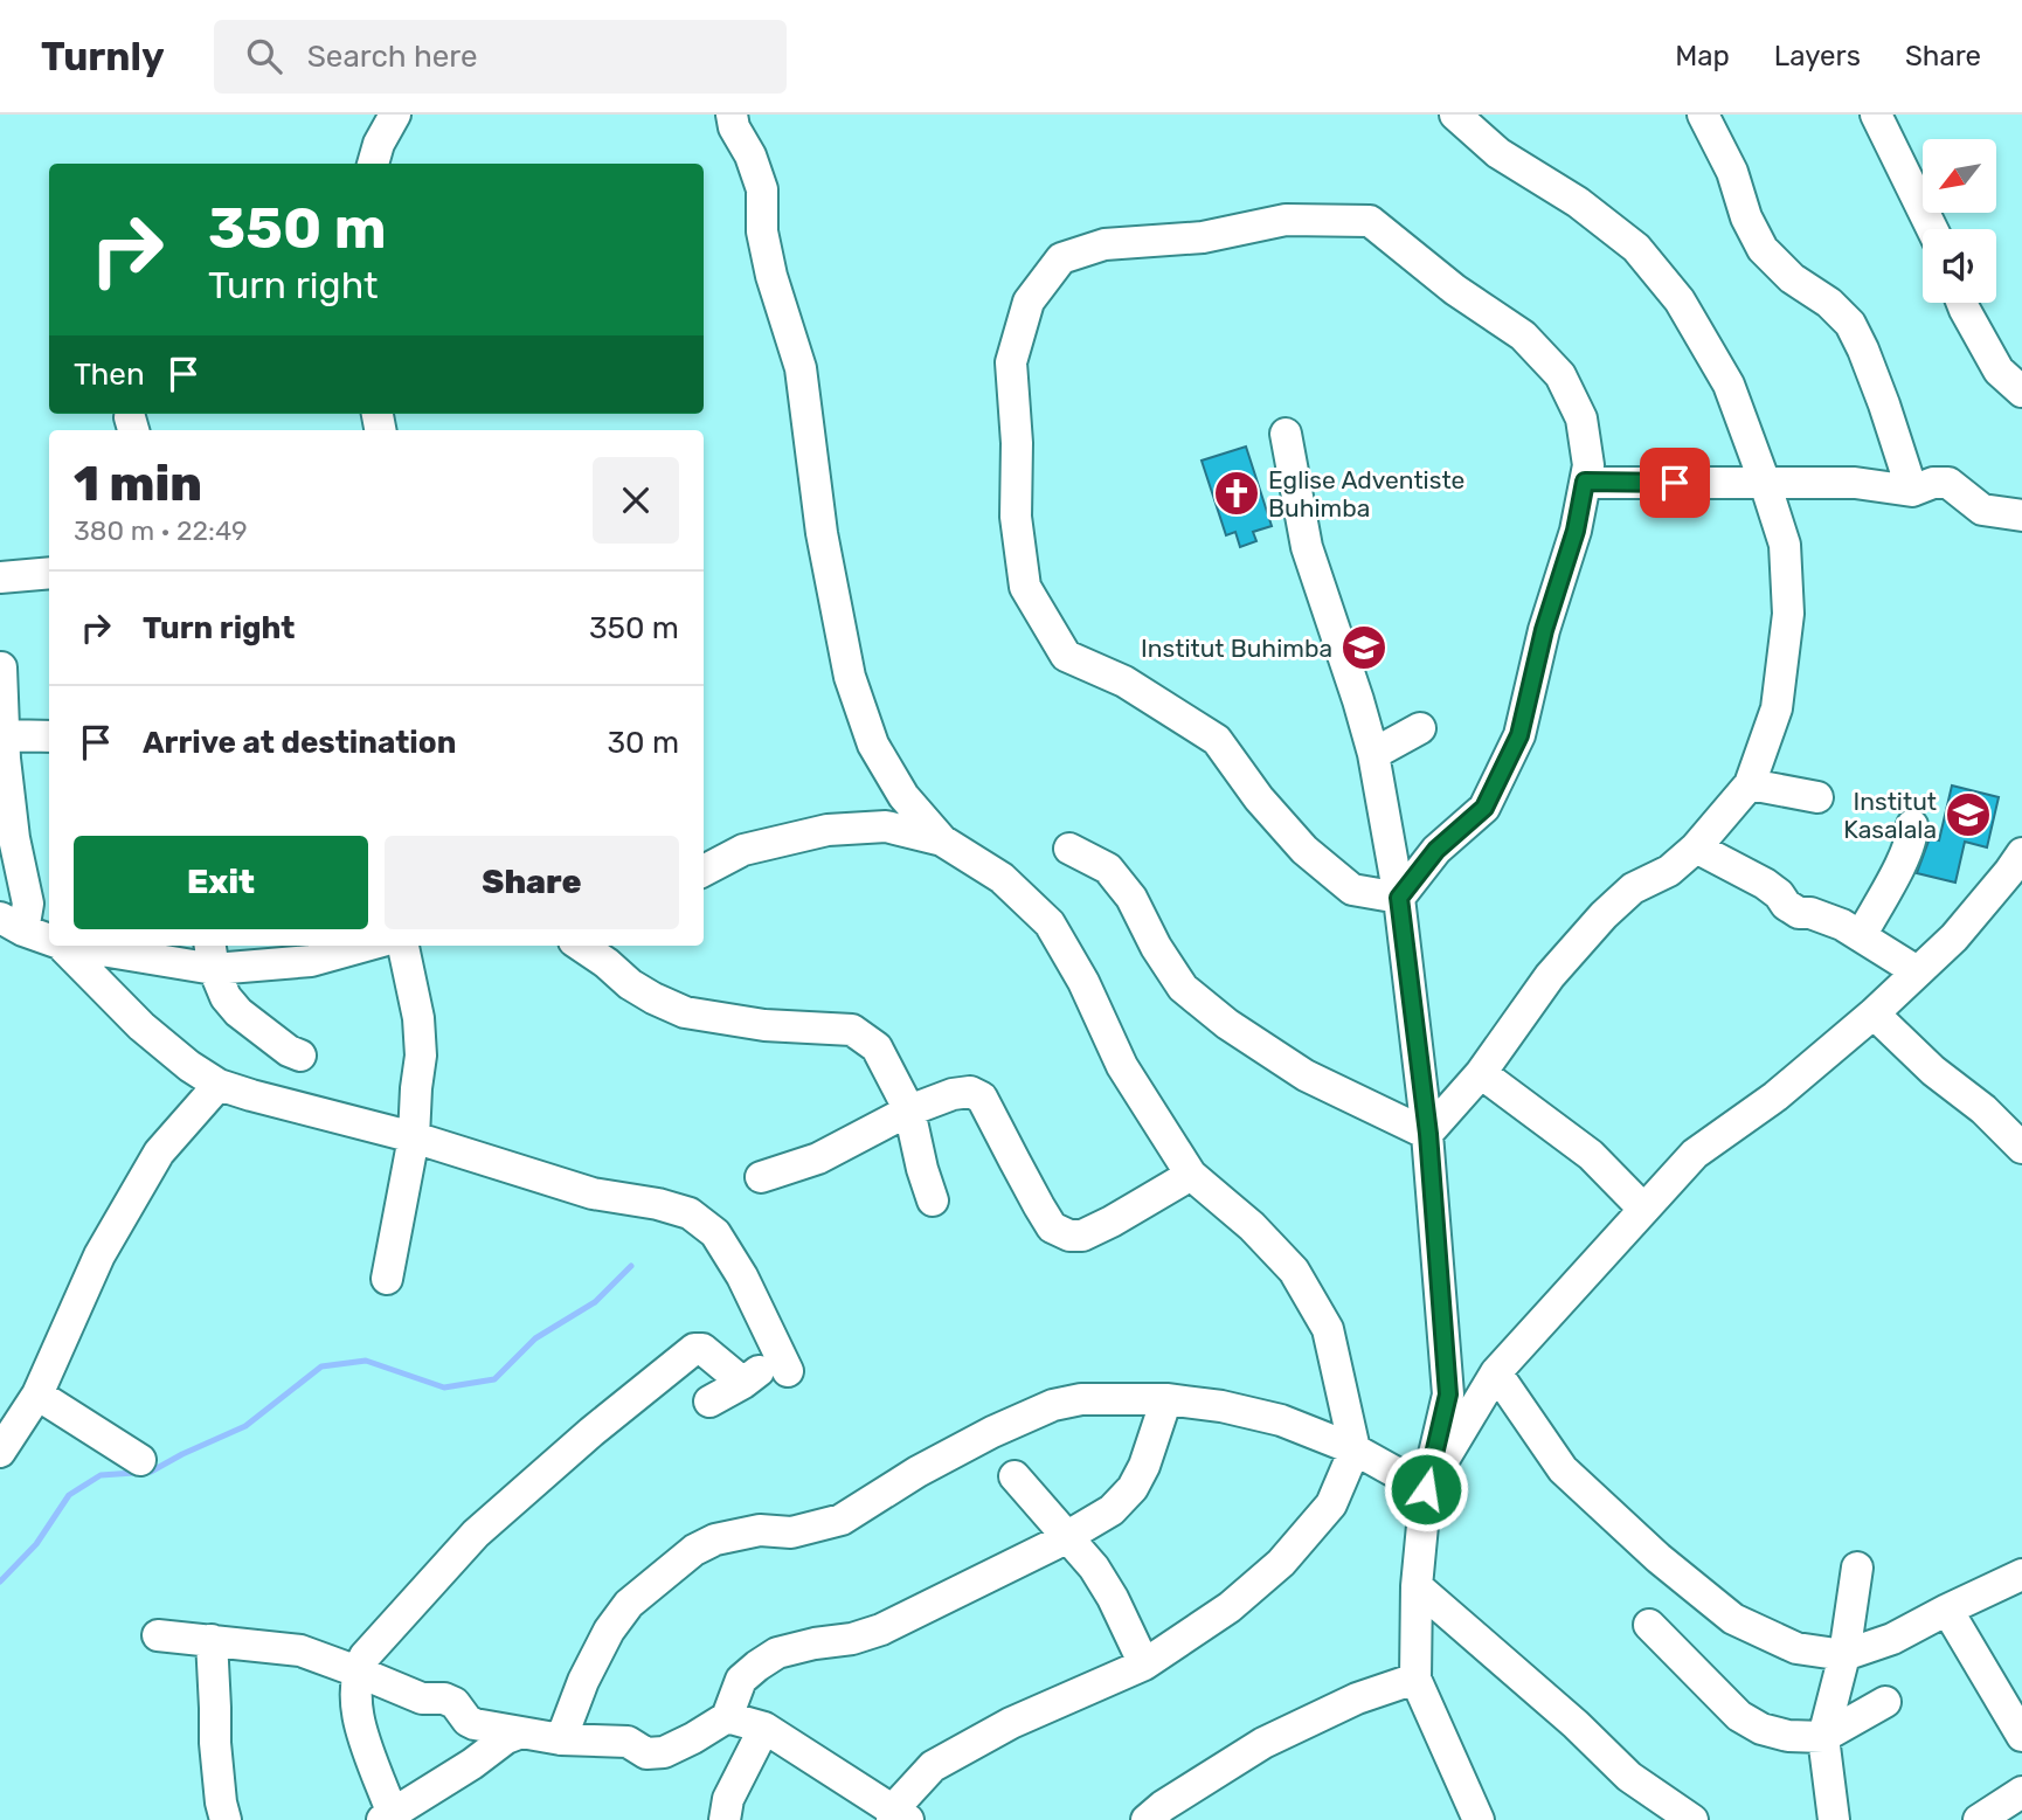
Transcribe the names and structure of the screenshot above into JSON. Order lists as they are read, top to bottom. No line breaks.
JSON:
{"places":{"church":["Eglise Adventiste Buhimba"],"school or university":["Institut Buhimba","Institut Kasalala"]},"north":"bottom left","page":{"header":"Turnly","search":"Search here","nav":["Map","Layers","Share"],"turn":["350 m","Turn right"],"then":"Then","heading":["1 min","380 m · 22:49"],"list":[{"name":"Turn right","value":"350 m"},{"name":"Arrive at destination","value":"30 m"}],"buttons":["Exit","Share"]}}
